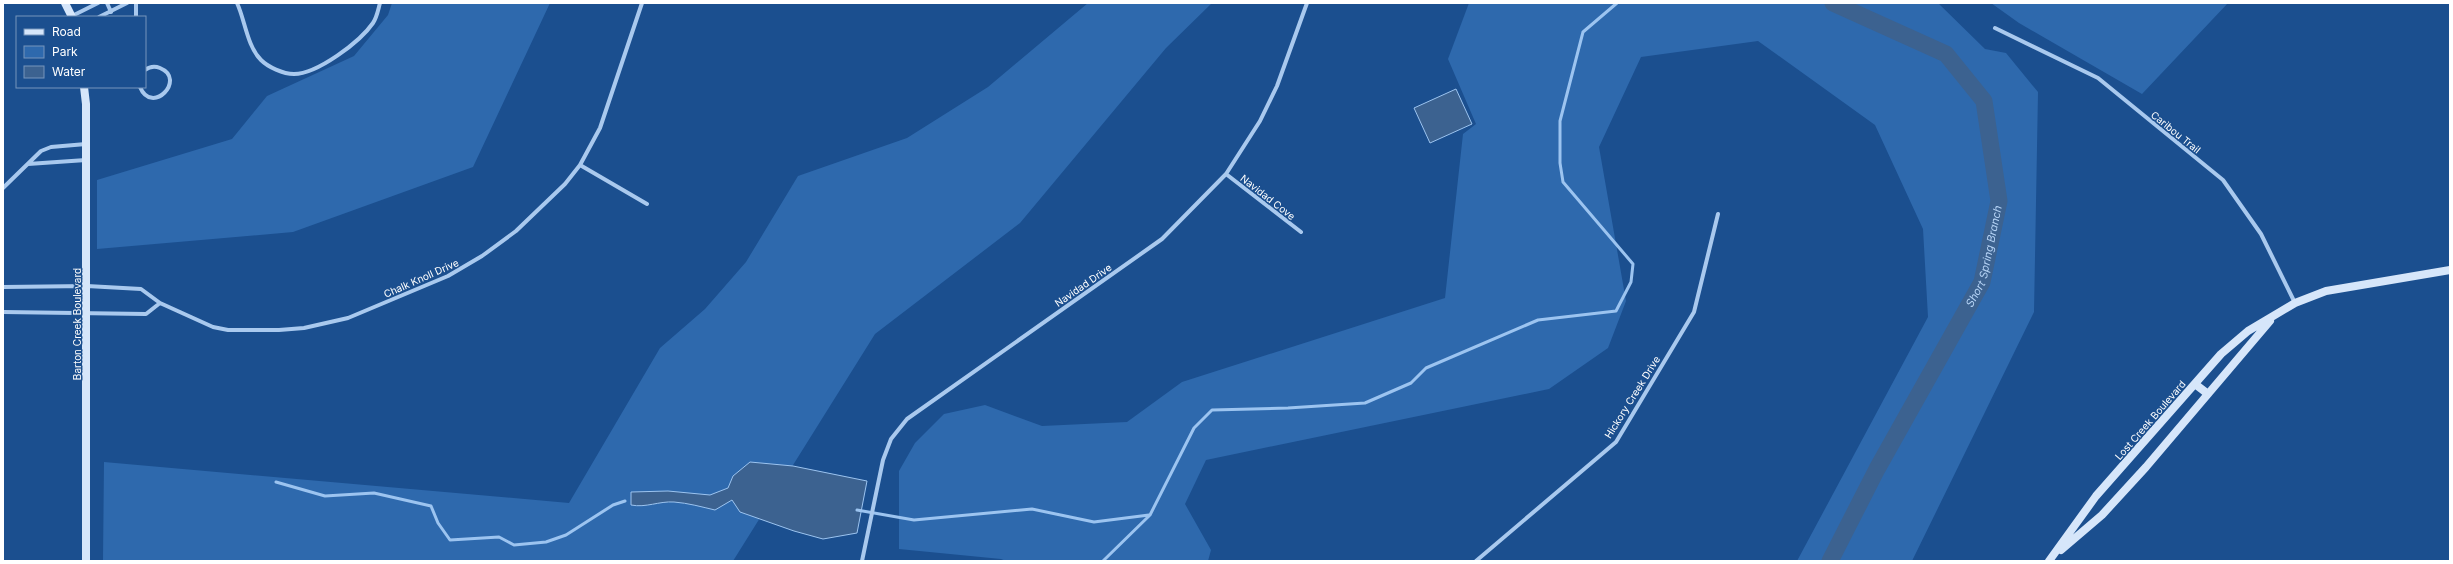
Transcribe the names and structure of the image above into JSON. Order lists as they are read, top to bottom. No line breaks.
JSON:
{"streets":{"street":["Caribou Trail","Navidad Cove","Chalk Knoll Drive","Navidad Drive","Barton Creek Boulevard","Hickory Creek Drive","Lost Creek Boulevard"]},"crossings":[["Caribou Trail","Lost Creek Boulevard"],["Navidad Cove","Navidad Drive"],["Chalk Knoll Drive","Barton Creek Boulevard"]],"water":["Short Spring Branch"],"legend":["Road","Park","Water"]}
